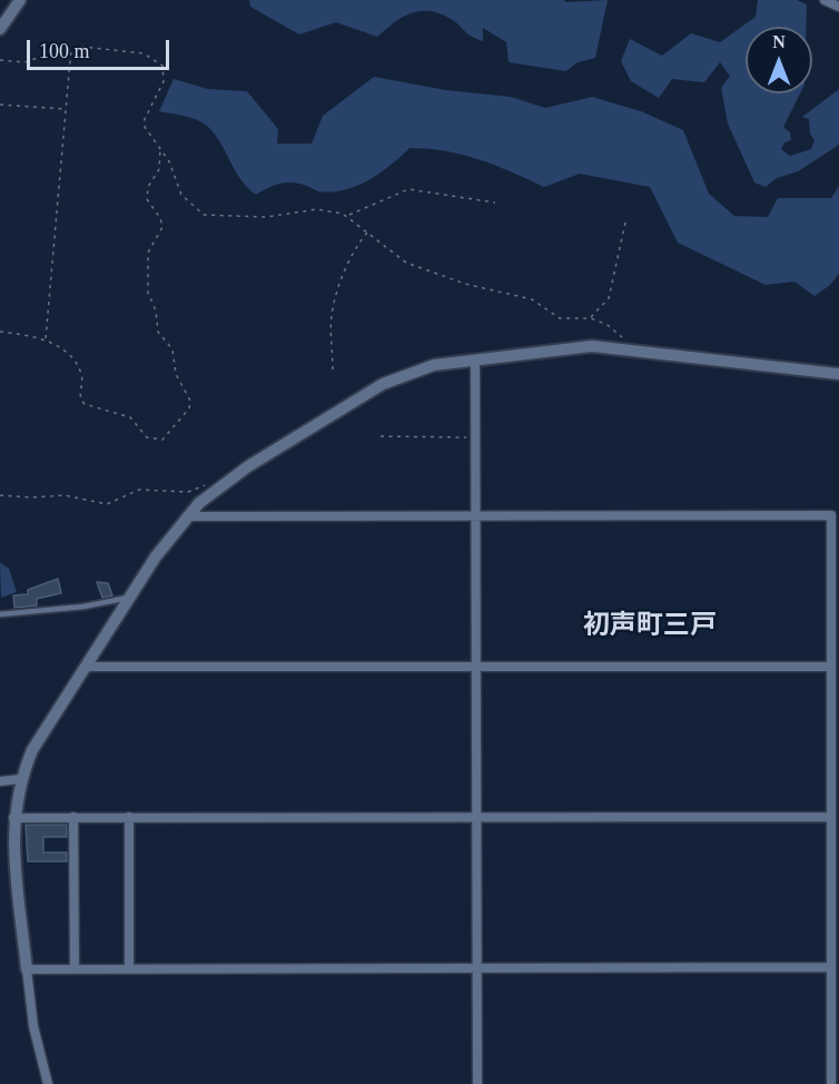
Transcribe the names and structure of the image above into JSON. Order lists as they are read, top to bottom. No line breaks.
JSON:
{"districts":["初声町三戸"],"scale_bar":"100 m","north":"top"}
